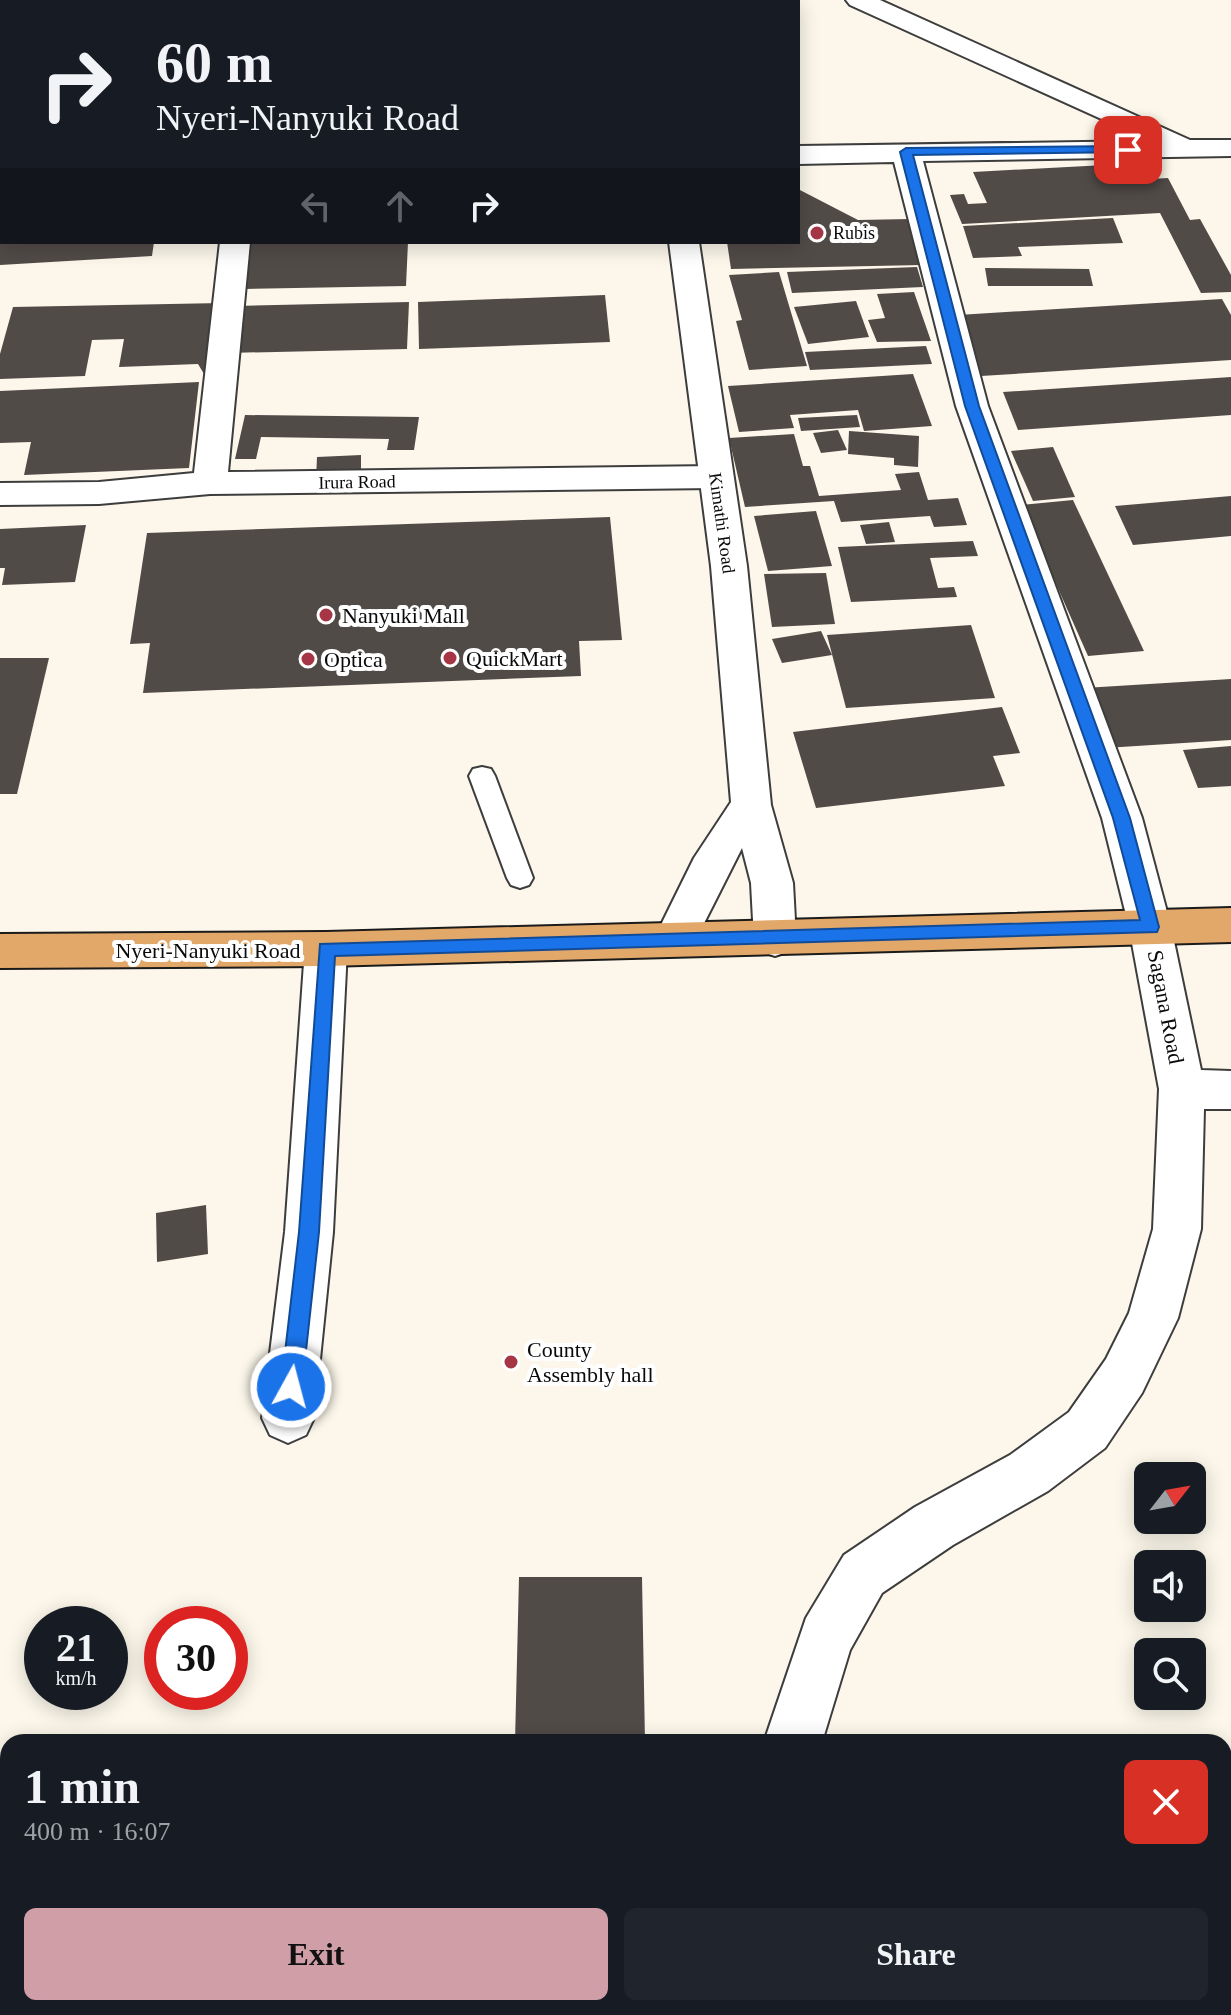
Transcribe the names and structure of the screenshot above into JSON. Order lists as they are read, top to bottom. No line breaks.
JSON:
{"streets":{"highway":["Nyeri-Nanyuki Road"],"street":["Irura Road","Kimathi Road","Sagana Road"]},"crossings":[["Irura Road","Kimathi Road"],["Kimathi Road","Nyeri-Nanyuki Road"],["Nyeri-Nanyuki Road","Sagana Road"]],"places":["Rubis","Nanyuki Mall","QuickMart","Optica","County Assembly hall"],"north":"top right","page":{"turn":["60 m","Nyeri-Nanyuki Road"],"speed":"21 km/h","limit":"30","heading":["1 min","400 m · 16:07"],"buttons":["Exit","Share"]}}
